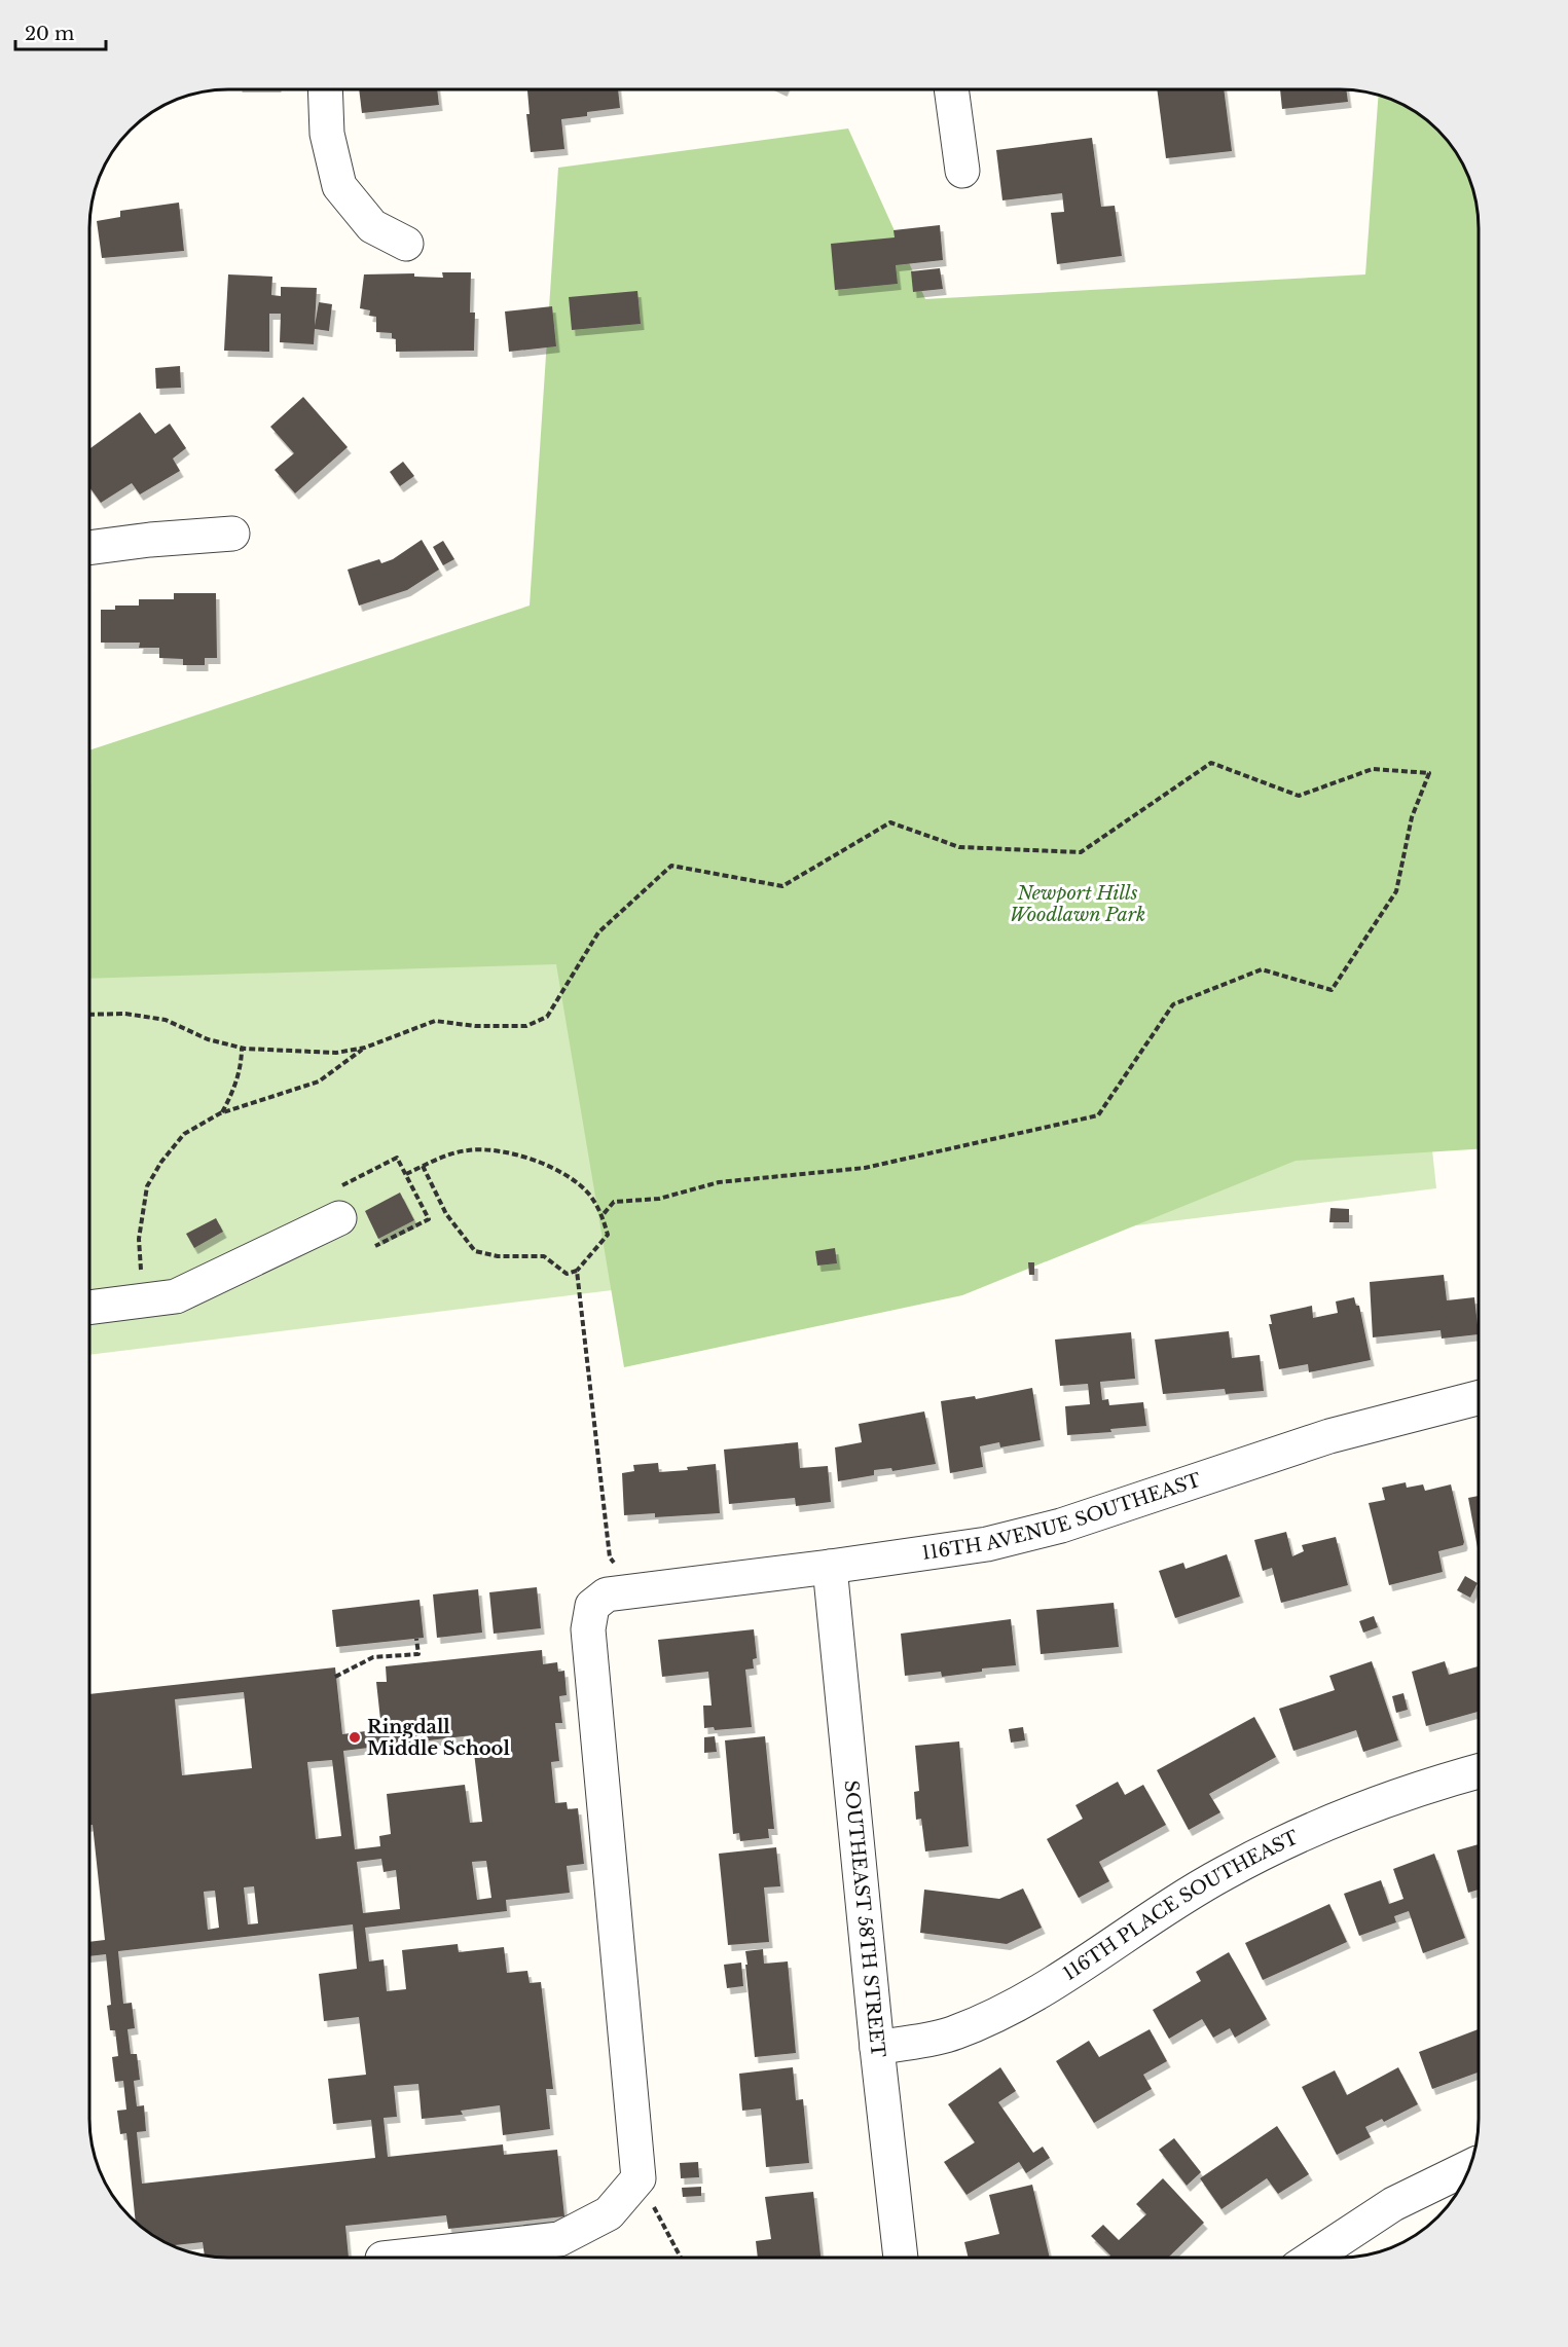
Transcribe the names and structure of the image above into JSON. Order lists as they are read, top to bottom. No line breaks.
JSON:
{"streets":{"street":["116TH AVENUE SOUTHEAST","116TH PLACE SOUTHEAST","SOUTHEAST 58TH STREET"]},"crossings":[["116TH AVENUE SOUTHEAST","SOUTHEAST 58TH STREET"],["116TH PLACE SOUTHEAST","SOUTHEAST 58TH STREET"]],"parks":["Newport Hills Woodlawn Park"],"places":["Ringdall Middle School"],"scale_bar":"20 m"}
